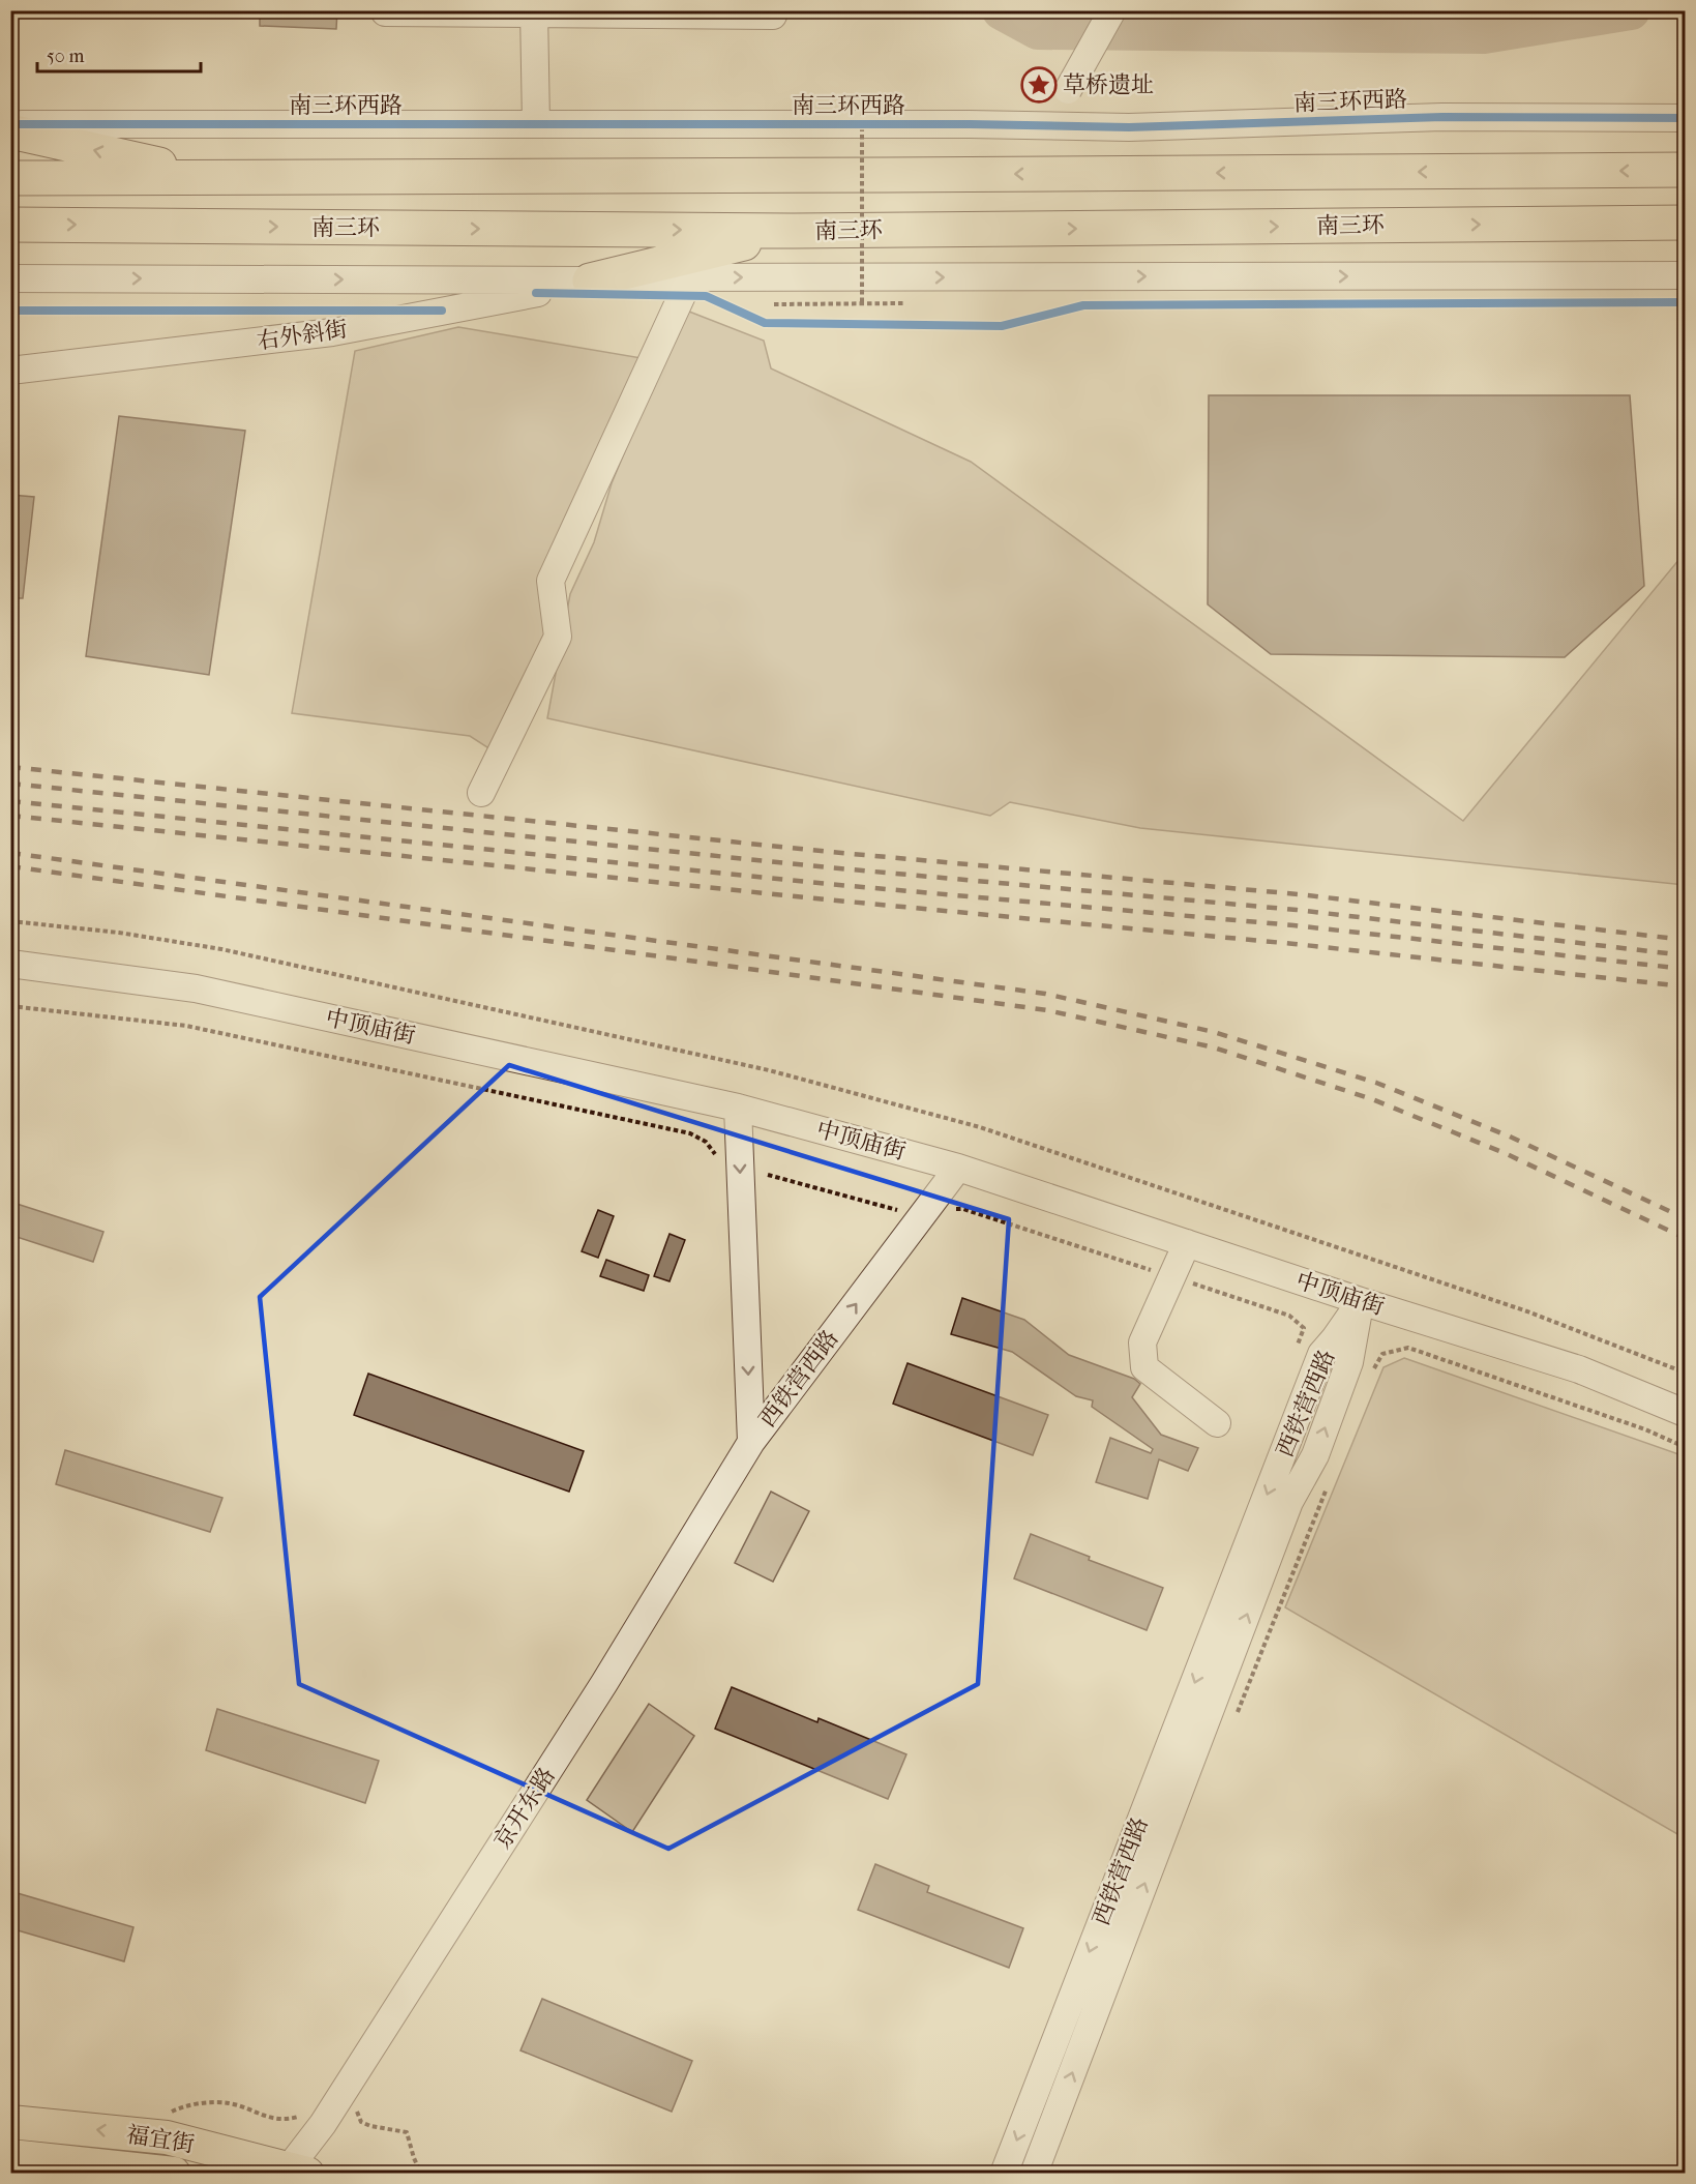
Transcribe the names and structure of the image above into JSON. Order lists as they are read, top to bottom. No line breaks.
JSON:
{"streets":{"highway":["南三环"],"main road":["福宜街"],"street":["南三环西路","右外斜街","中顶庙街","西铁营西路","京开东路"]},"crossings":[["中顶庙街","西铁营西路"],["西铁营西路","京开东路"],["京开东路","福宜街"]],"places":{"place":["草桥遗址"]},"scale_bar":"50 m"}
